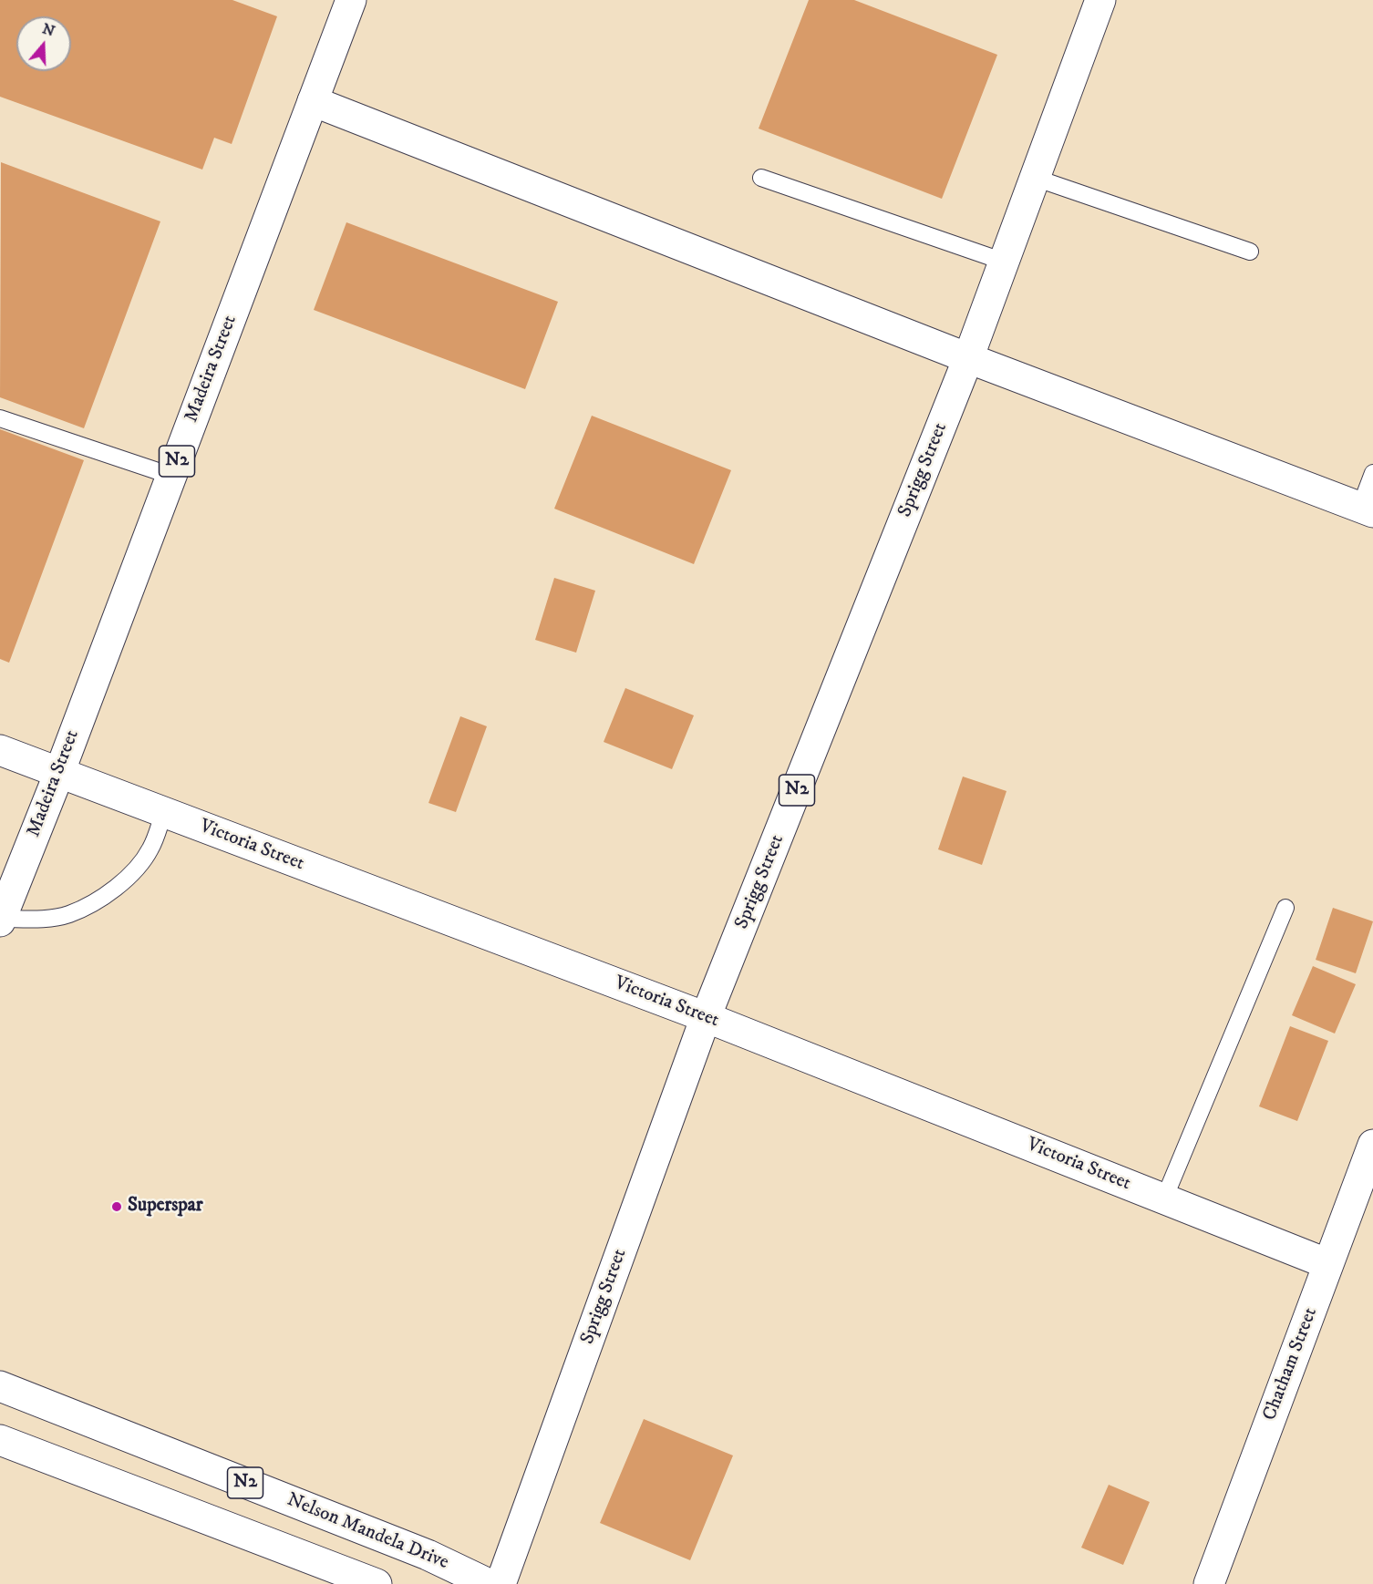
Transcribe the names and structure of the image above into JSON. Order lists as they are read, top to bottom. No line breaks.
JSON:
{"streets":{"main road":["Madeira Street","N2","Sprigg Street","Victoria Street","Chatham Street","Nelson Mandela Drive"]},"crossings":[["Madeira Street","Victoria Street"],["Sprigg Street","Victoria Street"],["Victoria Street","Chatham Street"]],"places":["Superspar"],"north":"top"}
